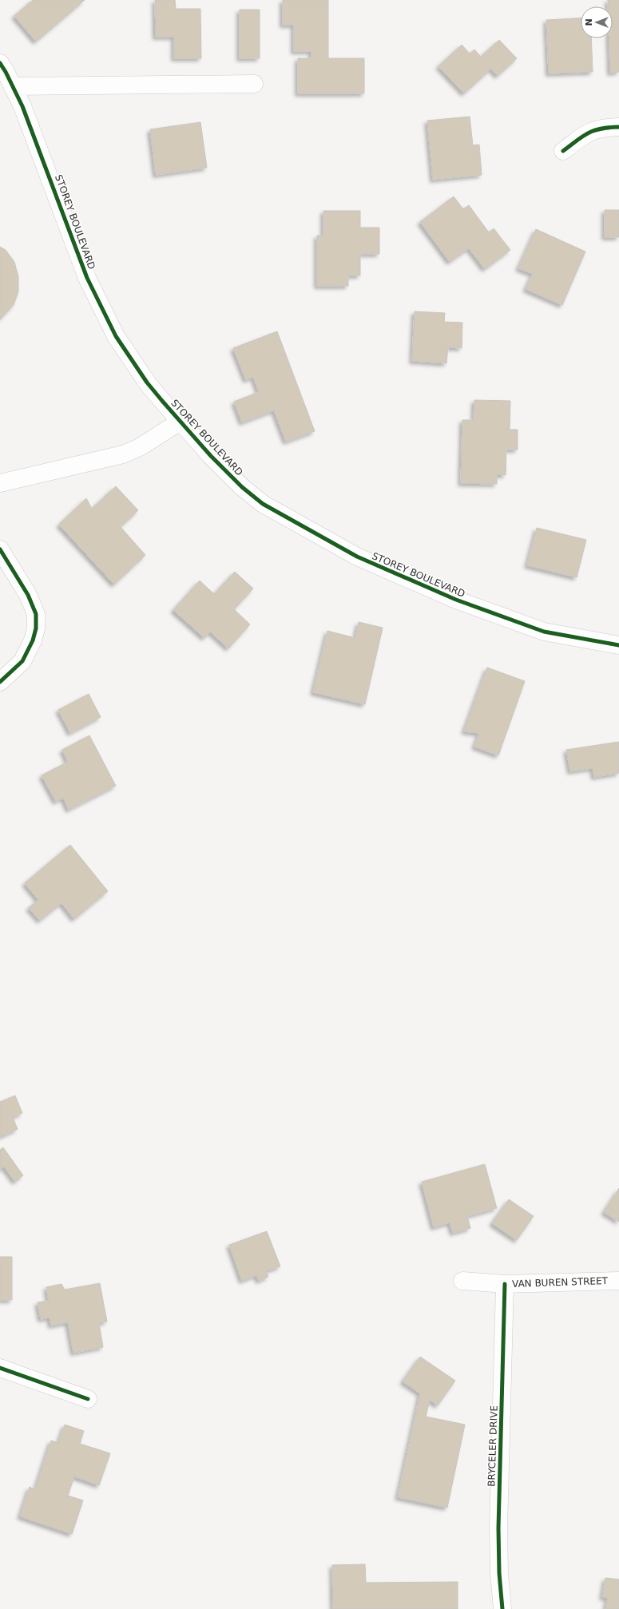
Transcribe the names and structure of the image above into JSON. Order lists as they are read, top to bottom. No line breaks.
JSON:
{"streets":{"street":["STOREY BOULEVARD","VAN BUREN STREET","BRYCELER DRIVE"]},"crossings":[["VAN BUREN STREET","BRYCELER DRIVE"]],"north":"left"}
